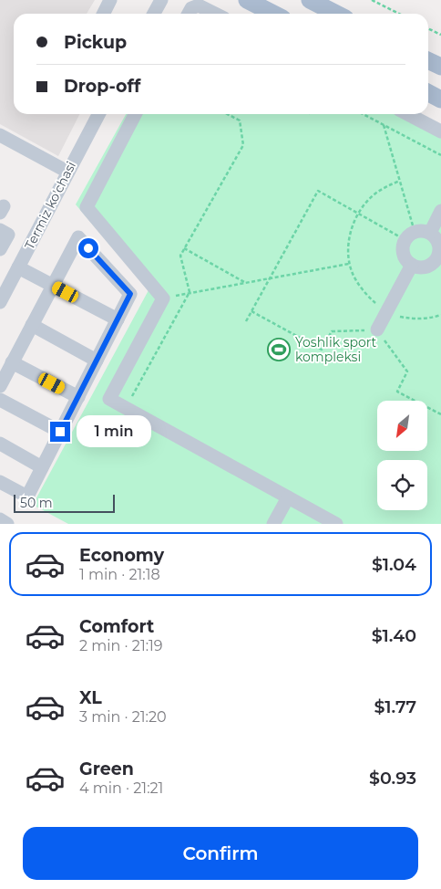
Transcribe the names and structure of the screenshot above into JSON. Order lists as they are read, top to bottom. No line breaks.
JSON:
{"streets":{"street":["Termiz ko'chasi"]},"places":{"sports":["Yoshlik sport kompleksi"]},"scale_bar":"50 m","north":"bottom left","page":{"banner":["Pickup","Drop-off"],"bubble":"1 min","scale":"50 m","list":[{"name":"Economy","note":"1 min · 21:18","value":"$1.04"},{"name":"Comfort","note":"2 min · 21:19","value":"$1.40"},{"name":"XL","note":"3 min · 21:20","value":"$1.77"},{"name":"Green","note":"4 min · 21:21","value":"$0.93"}],"buttons":"Confirm"}}
